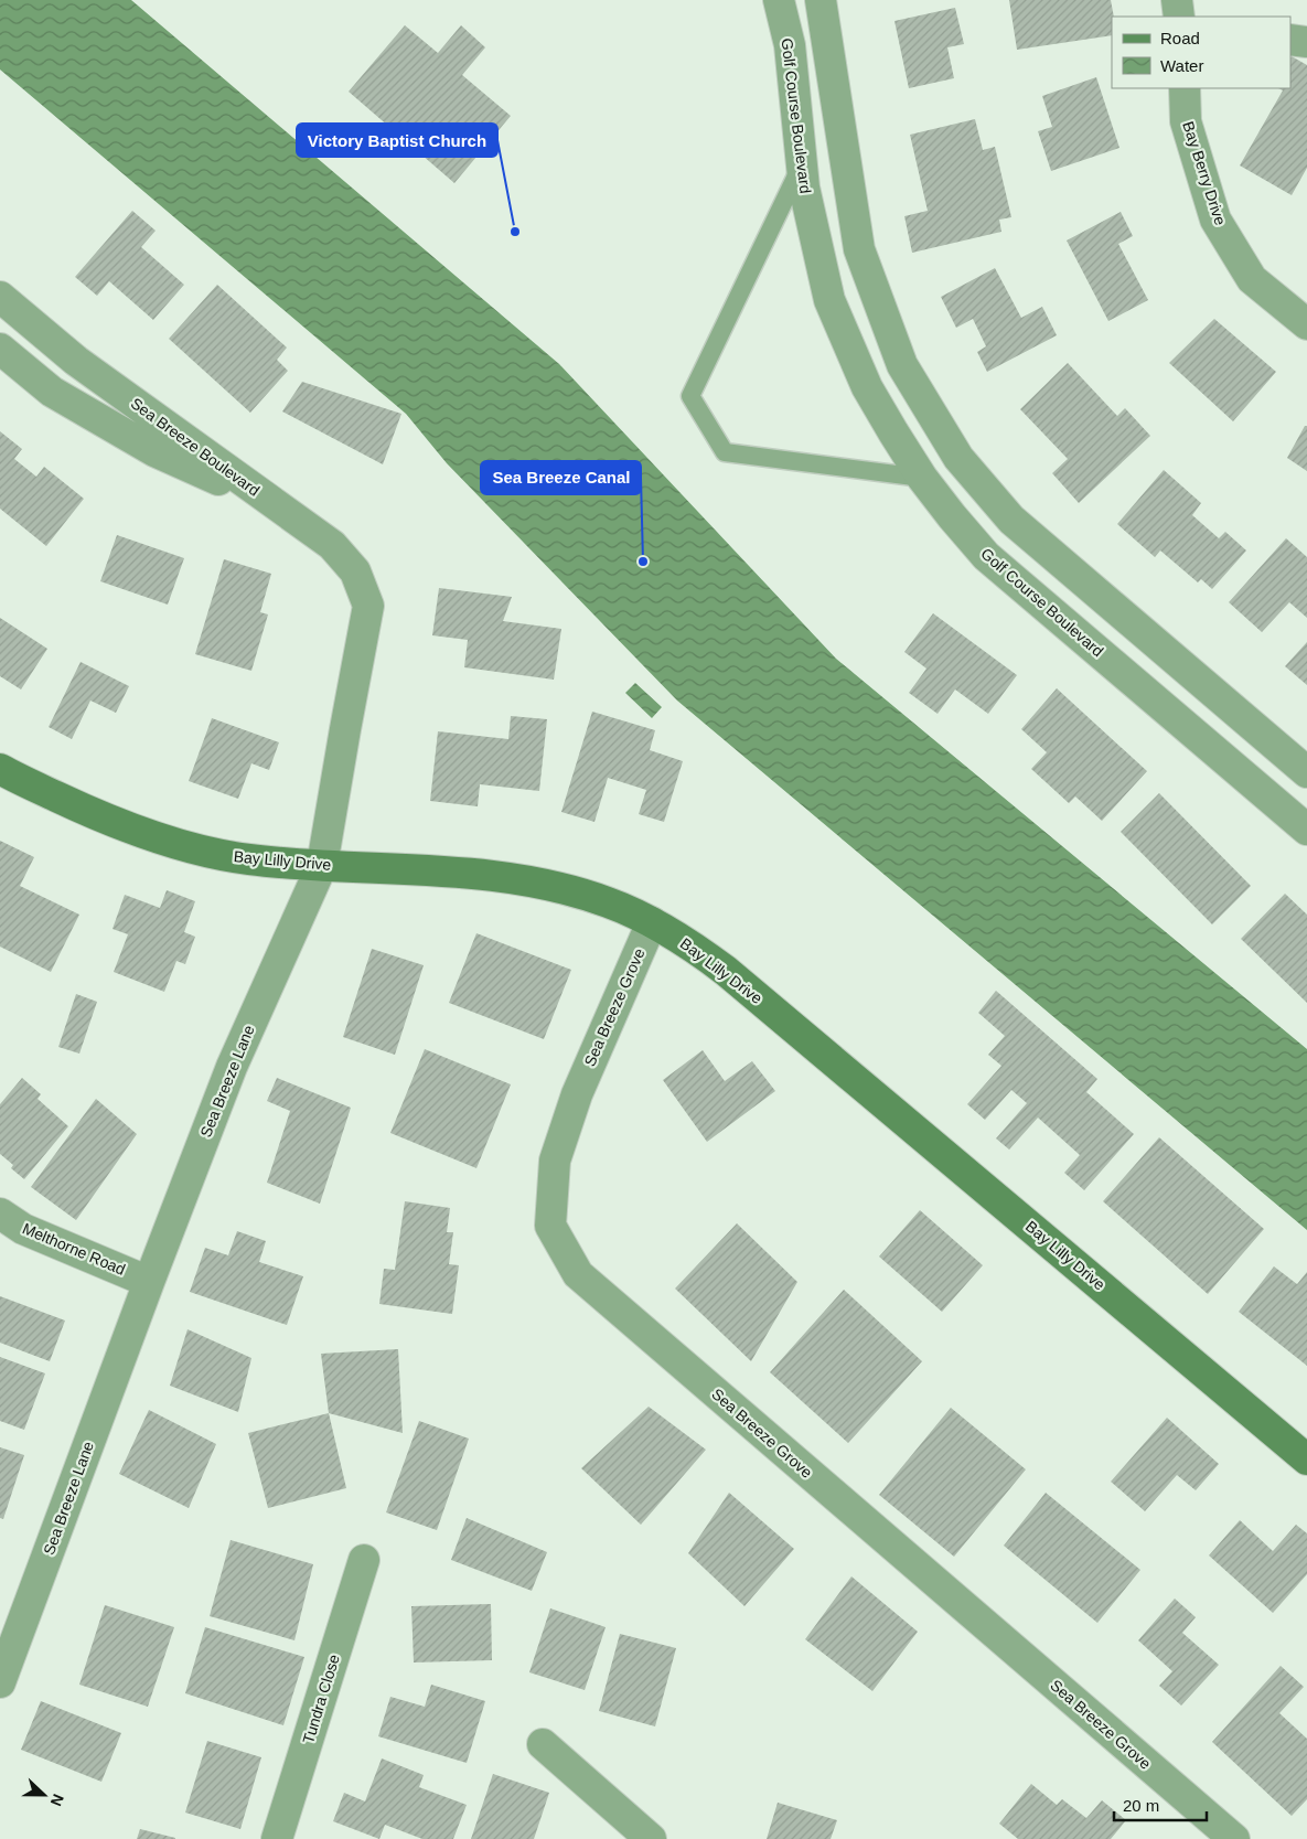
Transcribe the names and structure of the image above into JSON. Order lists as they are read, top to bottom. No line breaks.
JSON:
{"streets":{"main road":["Bay Lilly Drive"],"street":["Golf Course Boulevard","Bay Berry Drive","Sea Breeze Boulevard","Sea Breeze Grove","Sea Breeze Lane","Melthorne Road","Tundra Close"]},"crossings":[["Sea Breeze Boulevard","Sea Breeze Lane"],["Bay Lilly Drive","Sea Breeze Grove"],["Bay Lilly Drive","Sea Breeze Lane"],["Sea Breeze Lane","Melthorne Road"]],"places":["Victory Baptist Church","Sea Breeze Canal"],"legend":["Road","Water"],"scale_bar":"20 m","north":"right"}
